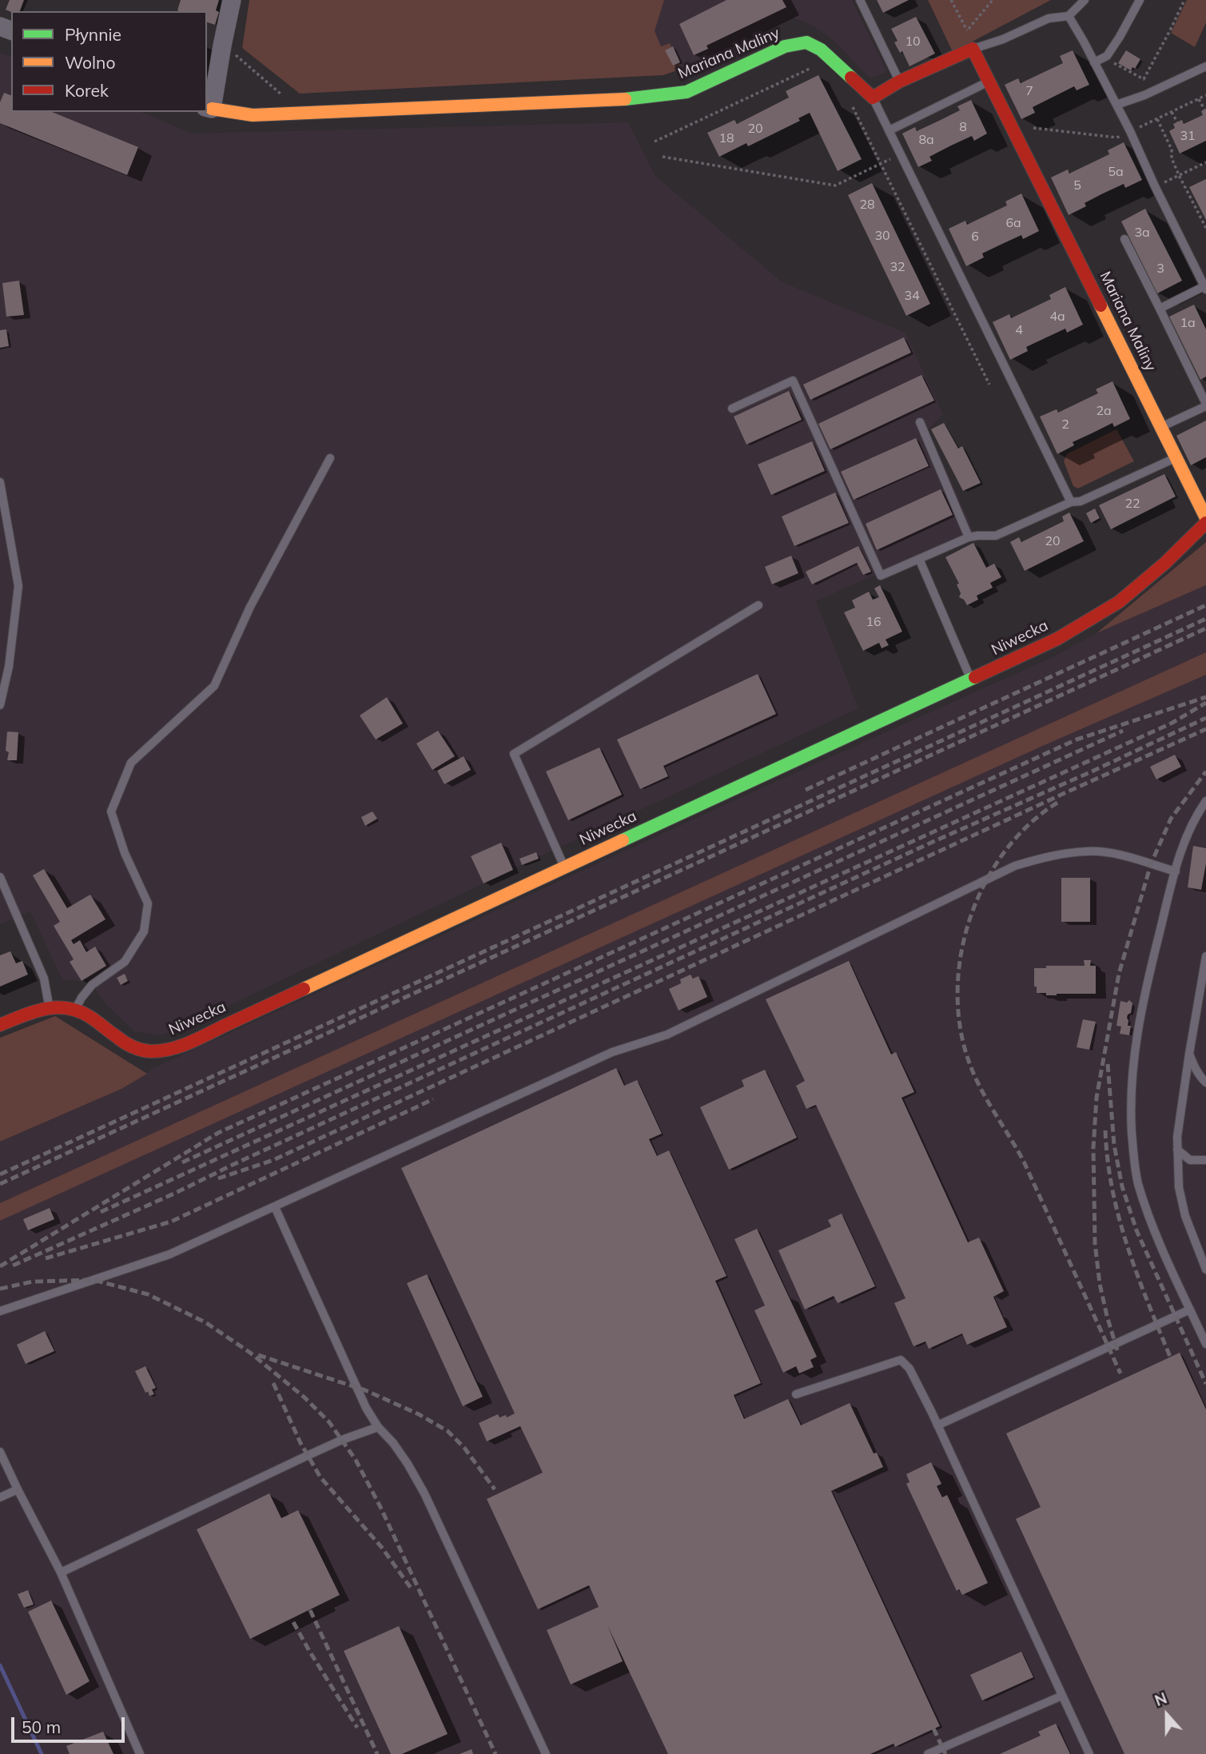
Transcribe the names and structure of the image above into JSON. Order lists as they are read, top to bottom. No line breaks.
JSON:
{"streets":{"street":["Mariana Maliny","Niwecka"]},"house_numbers":["10","7","8","20","31","18","8a","5a","5","28","6a","3a","30","6","32","3","34","4a","1a","4","2a","2","22","20","16"],"legend":["Płynnie","Wolno","Korek"],"scale_bar":"50 m","north":"top"}
